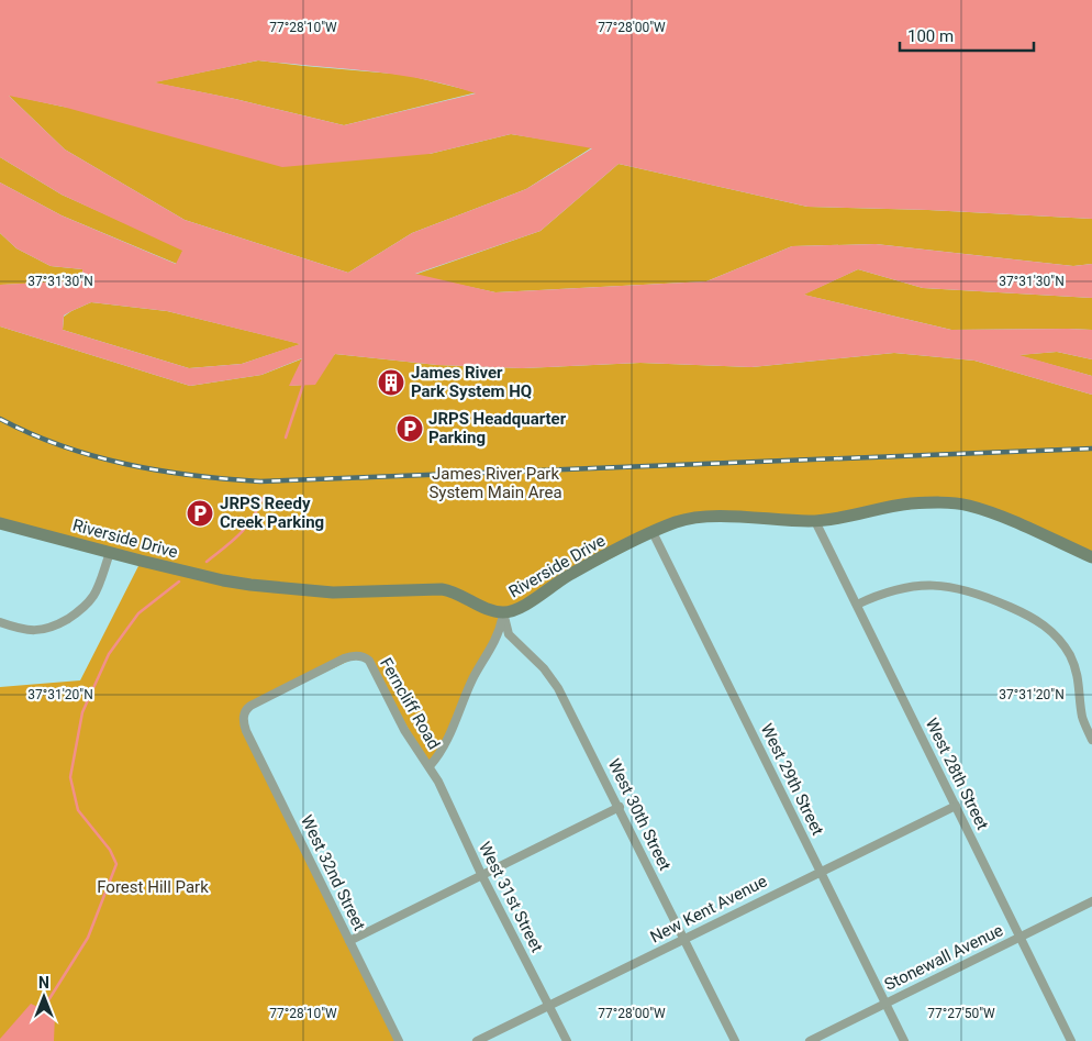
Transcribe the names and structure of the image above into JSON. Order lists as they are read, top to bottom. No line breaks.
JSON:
{"streets":{"street":["Riverside Drive","Ferncliff Road","West 28th Street","West 29th Street","West 30th Street","West 32nd Street","West 31st Street","New Kent Avenue","Stonewall Avenue"]},"crossings":[["Riverside Drive","Ferncliff Road"],["Riverside Drive","West 28th Street"],["Riverside Drive","West 29th Street"],["Riverside Drive","West 30th Street"],["Ferncliff Road","West 30th Street"],["Ferncliff Road","West 32nd Street"],["Ferncliff Road","West 31st Street"],["West 28th Street","New Kent Avenue"],["West 28th Street","Stonewall Avenue"],["West 29th Street","New Kent Avenue"],["West 29th Street","Stonewall Avenue"],["West 30th Street","New Kent Avenue"],["West 31st Street","New Kent Avenue"]],"parks":["James River Park System Main Area","Forest Hill Park"],"places":{"building":["James River Park System HQ"],"parking":["JRPS Headquarter Parking","JRPS Reedy Creek Parking"]},"scale_bar":"100 m","north":"top","coordinates":["77°28'10\"W","77°28'00\"W","37°31'30\"N","37°31'20\"N","77°27'50\"W"]}
